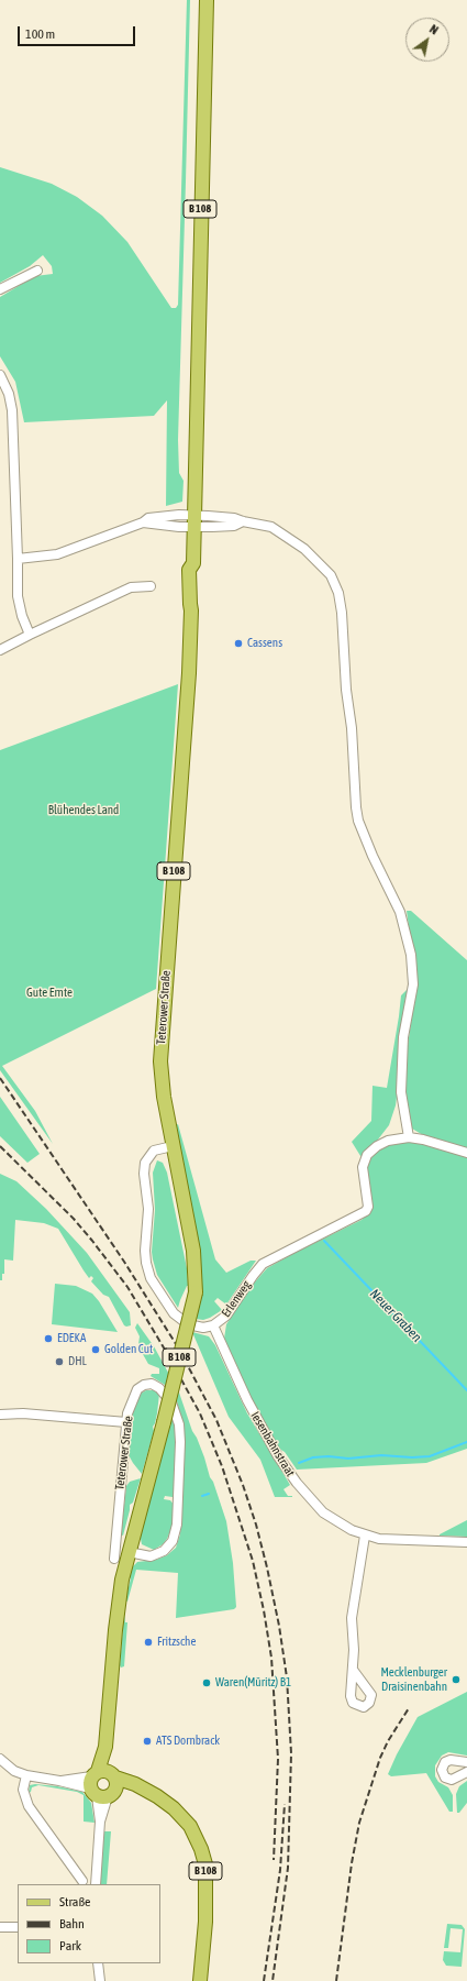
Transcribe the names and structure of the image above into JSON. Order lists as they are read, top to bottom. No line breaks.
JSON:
{"streets":{"main road":["B 108","Teterower Straße"],"street":["Erlenweg","Iesenbahnstraat"]},"crossings":[["B 108","Teterower Straße"],["Teterower Straße","Erlenweg"],["Erlenweg","Iesenbahnstraat"]],"water":["Neuer Graben"],"parks":["Blühendes Land","Gute Ernte"],"places":["Cassens","EDEKA","Golden Cut","DHL","Fritzsche","Mecklenburger Draisinenbahn","Waren(Müritz) B1","ATS Dornbrack"],"legend":["Straße","Bahn","Park"],"scale_bar":"100 m","north":"top right"}
